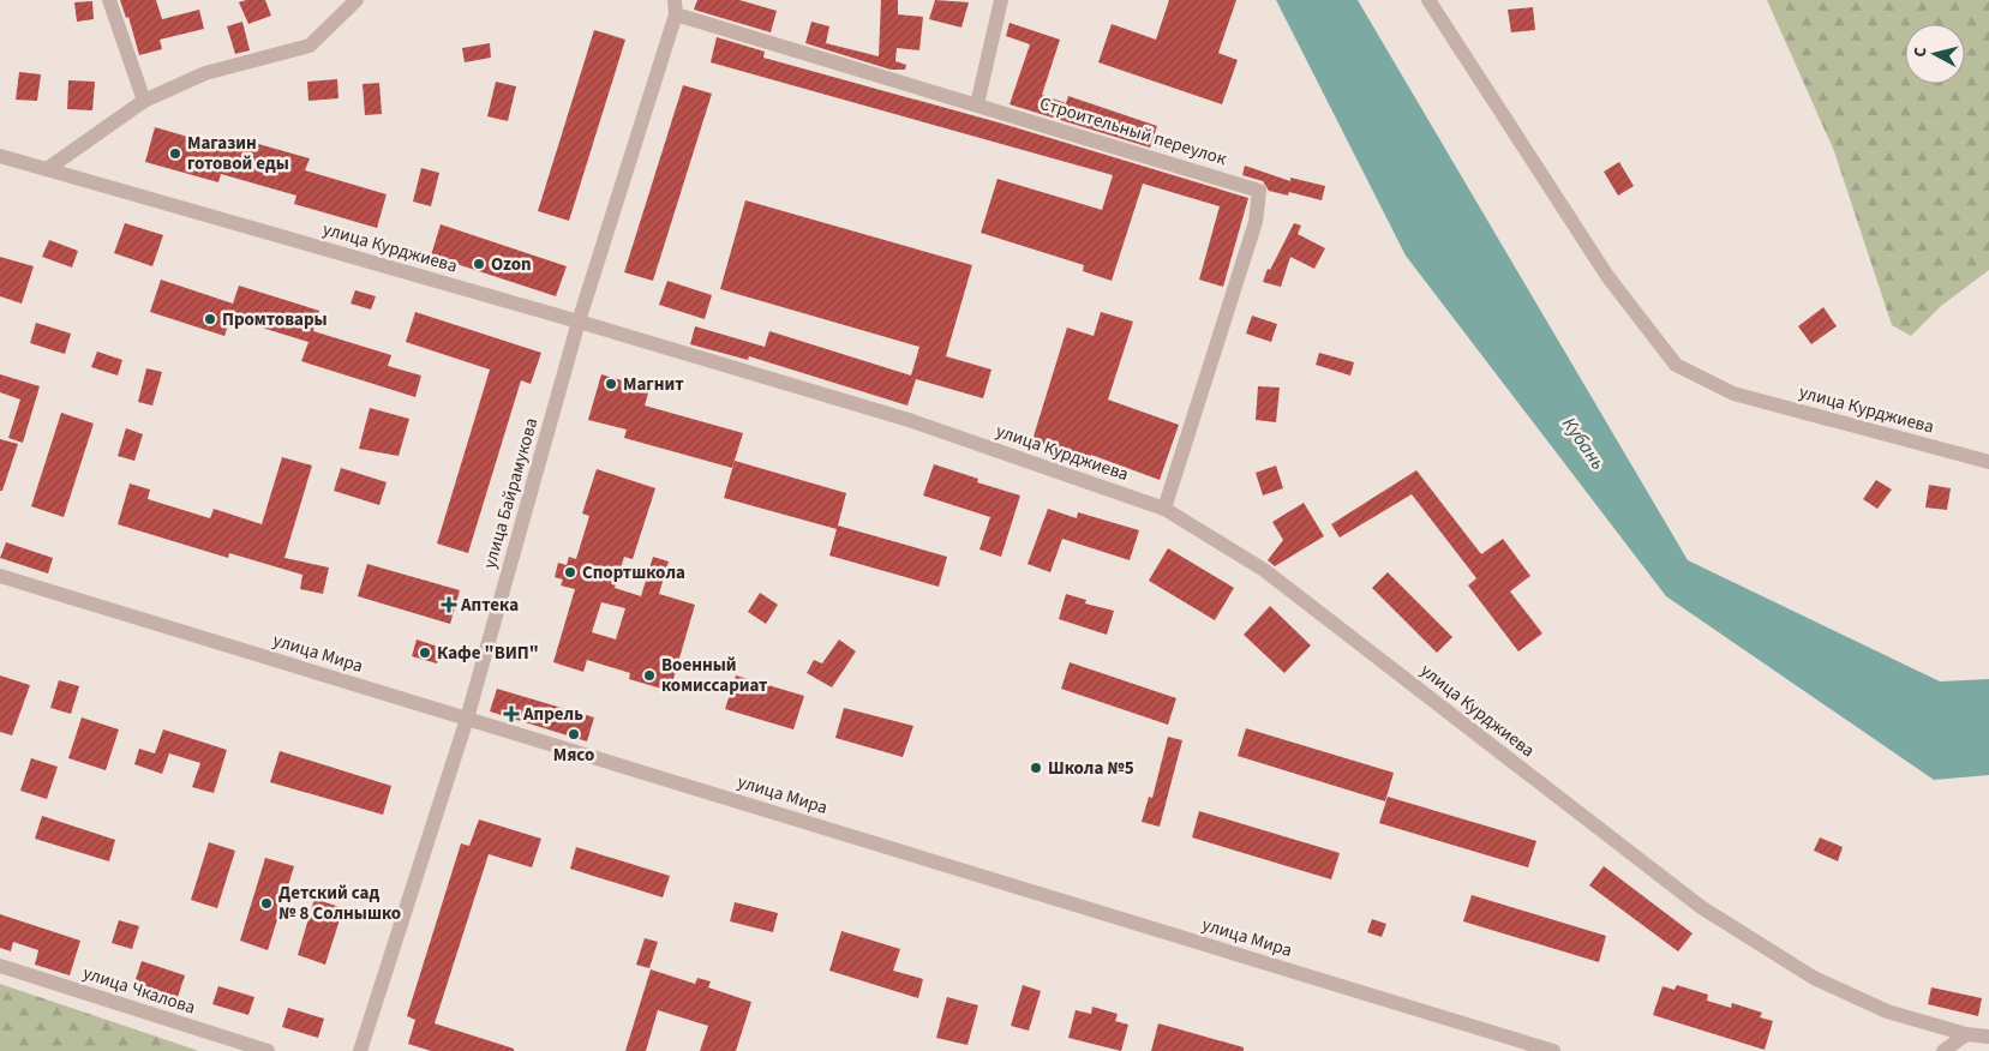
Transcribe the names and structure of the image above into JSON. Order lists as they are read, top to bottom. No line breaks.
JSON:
{"streets":{"street":["Строительный переулок","улица Курджиева","улица Байрамукова","улица Мира","улица Чкалова"]},"crossings":[["Строительный переулок","улица Курджиева"],["Строительный переулок","улица Байрамукова"],["улица Курджиева","улица Байрамукова"],["улица Байрамукова","улица Мира"]],"water":["Кубань"],"places":{"other":["Магазин готовой еды","Ozon","Промтовары","Магнит","Спортшкола","Кафе \"ВИП\"","Военный комиссариат","Мясо","Школа №5","Детский сад № 8 Солнышко"],"health":["Аптека","Апрель"]},"north":"left"}
